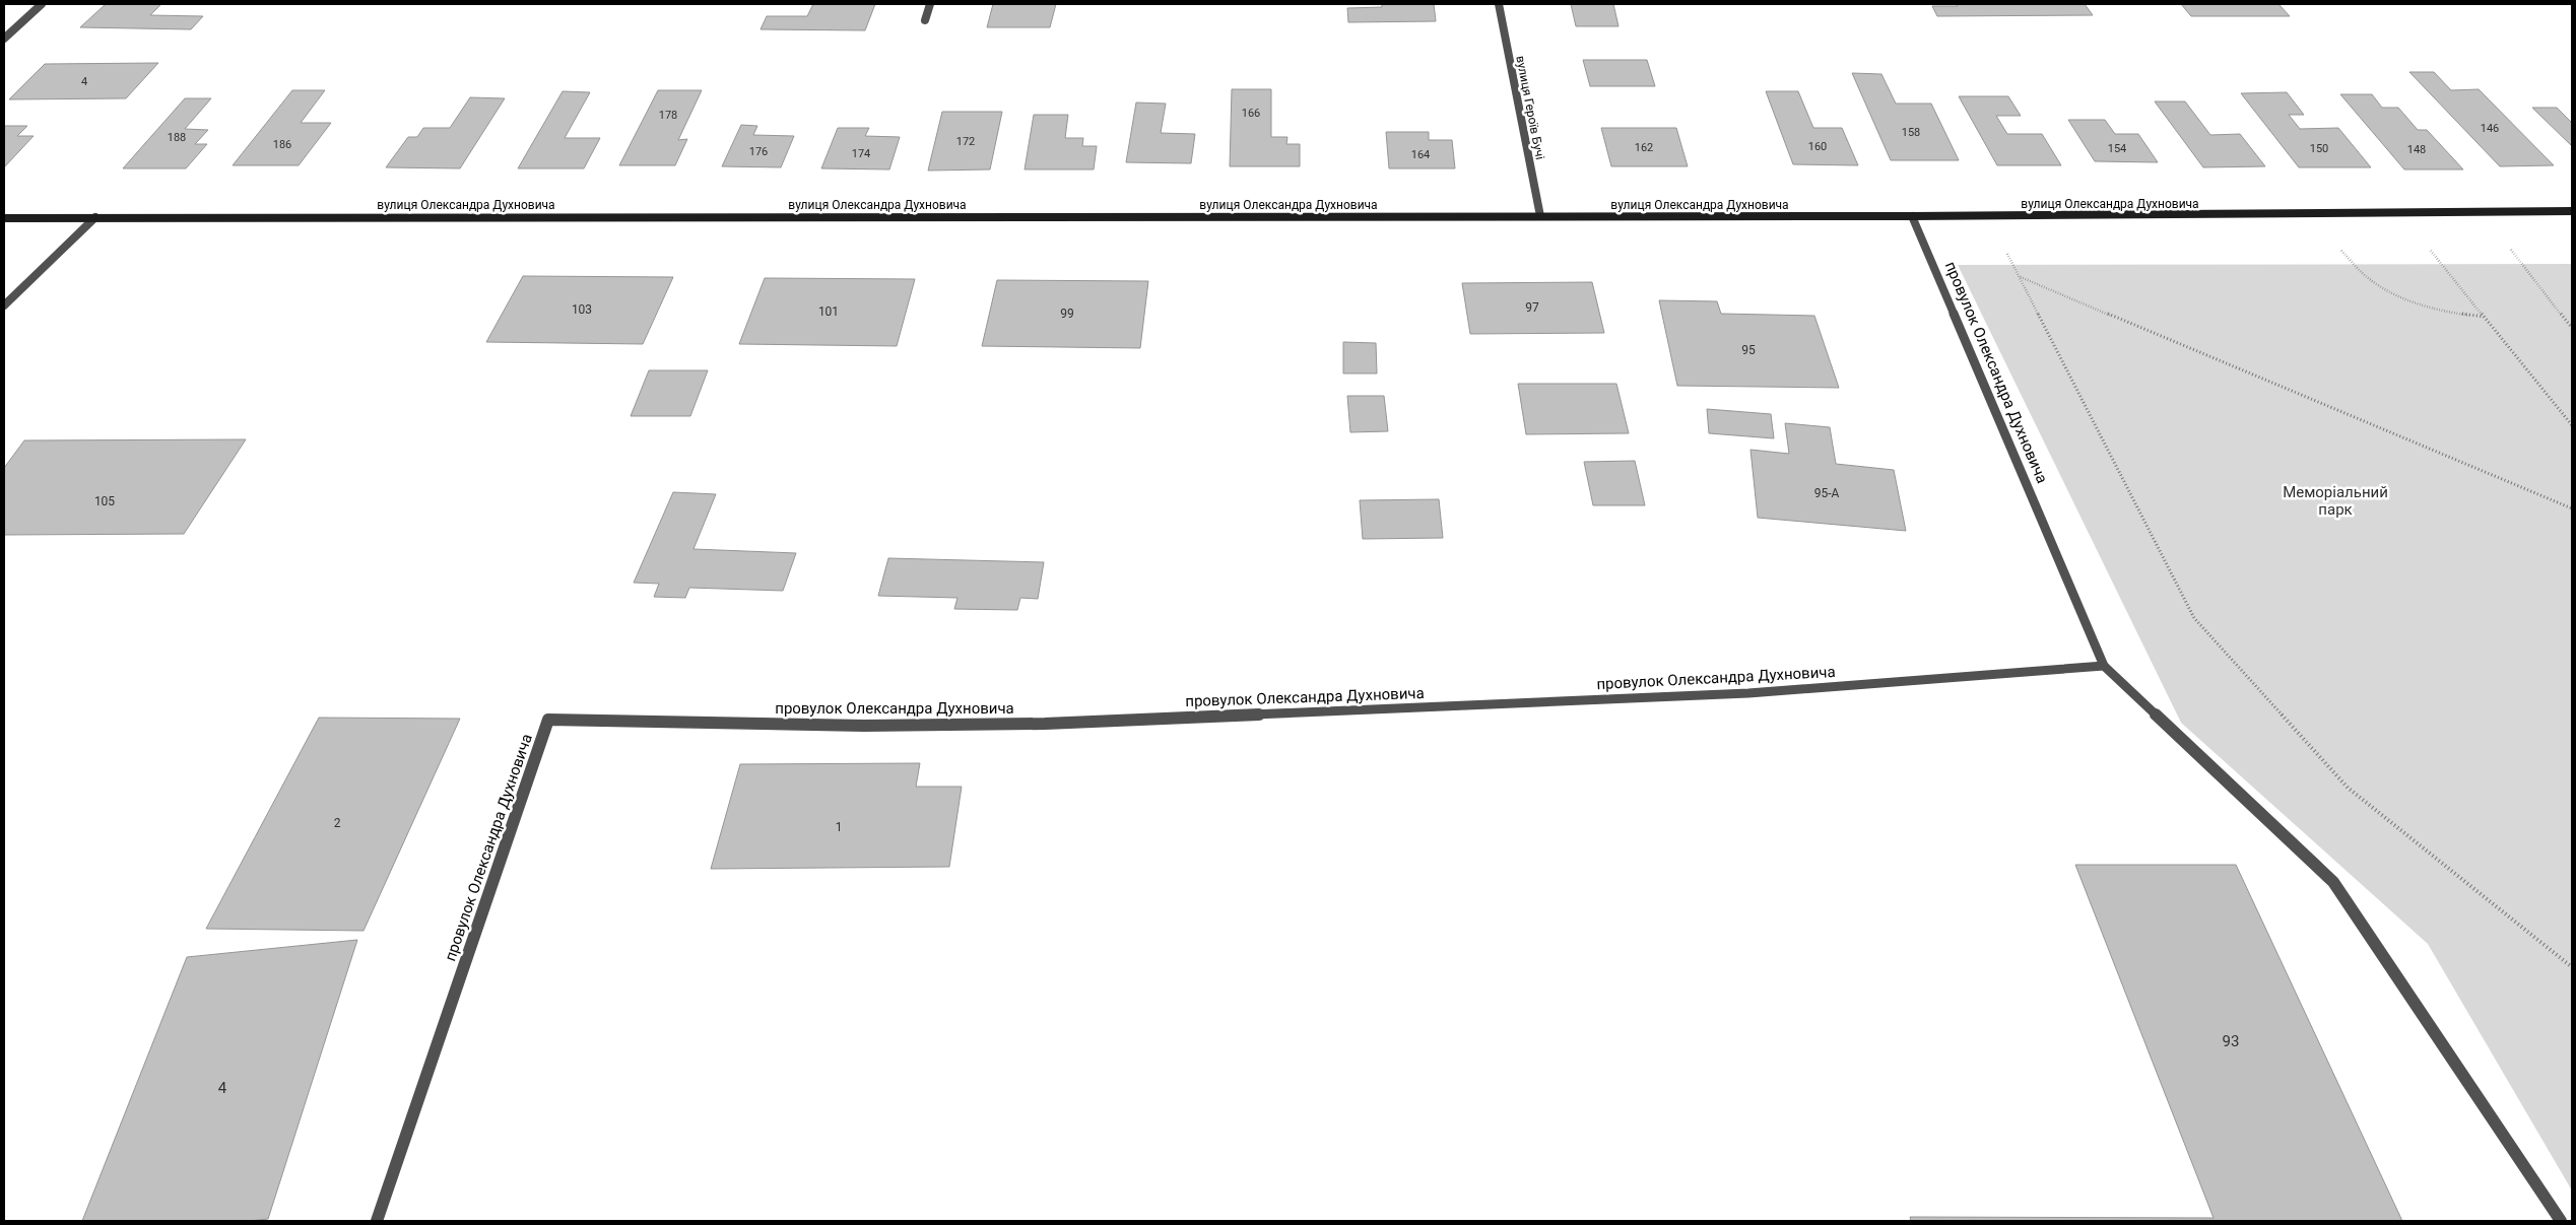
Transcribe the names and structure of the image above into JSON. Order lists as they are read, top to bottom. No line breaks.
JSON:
{"streets":{"main road":["вулиця Олександра Духновича"],"street":["вулиця Героїв Бучі","провулок Олександра Духновича"]},"crossings":[["вулиця Героїв Бучі","вулиця Олександра Духновича"],["вулиця Олександра Духновича","провулок Олександра Духновича"]],"parks":["Меморіальний парк"],"house_numbers":["4","166","178","146","158","188","172","186","160","162","154","150","148","176","174","164","97","103","101","99","95","95-А","105","2","1","93","4"]}
